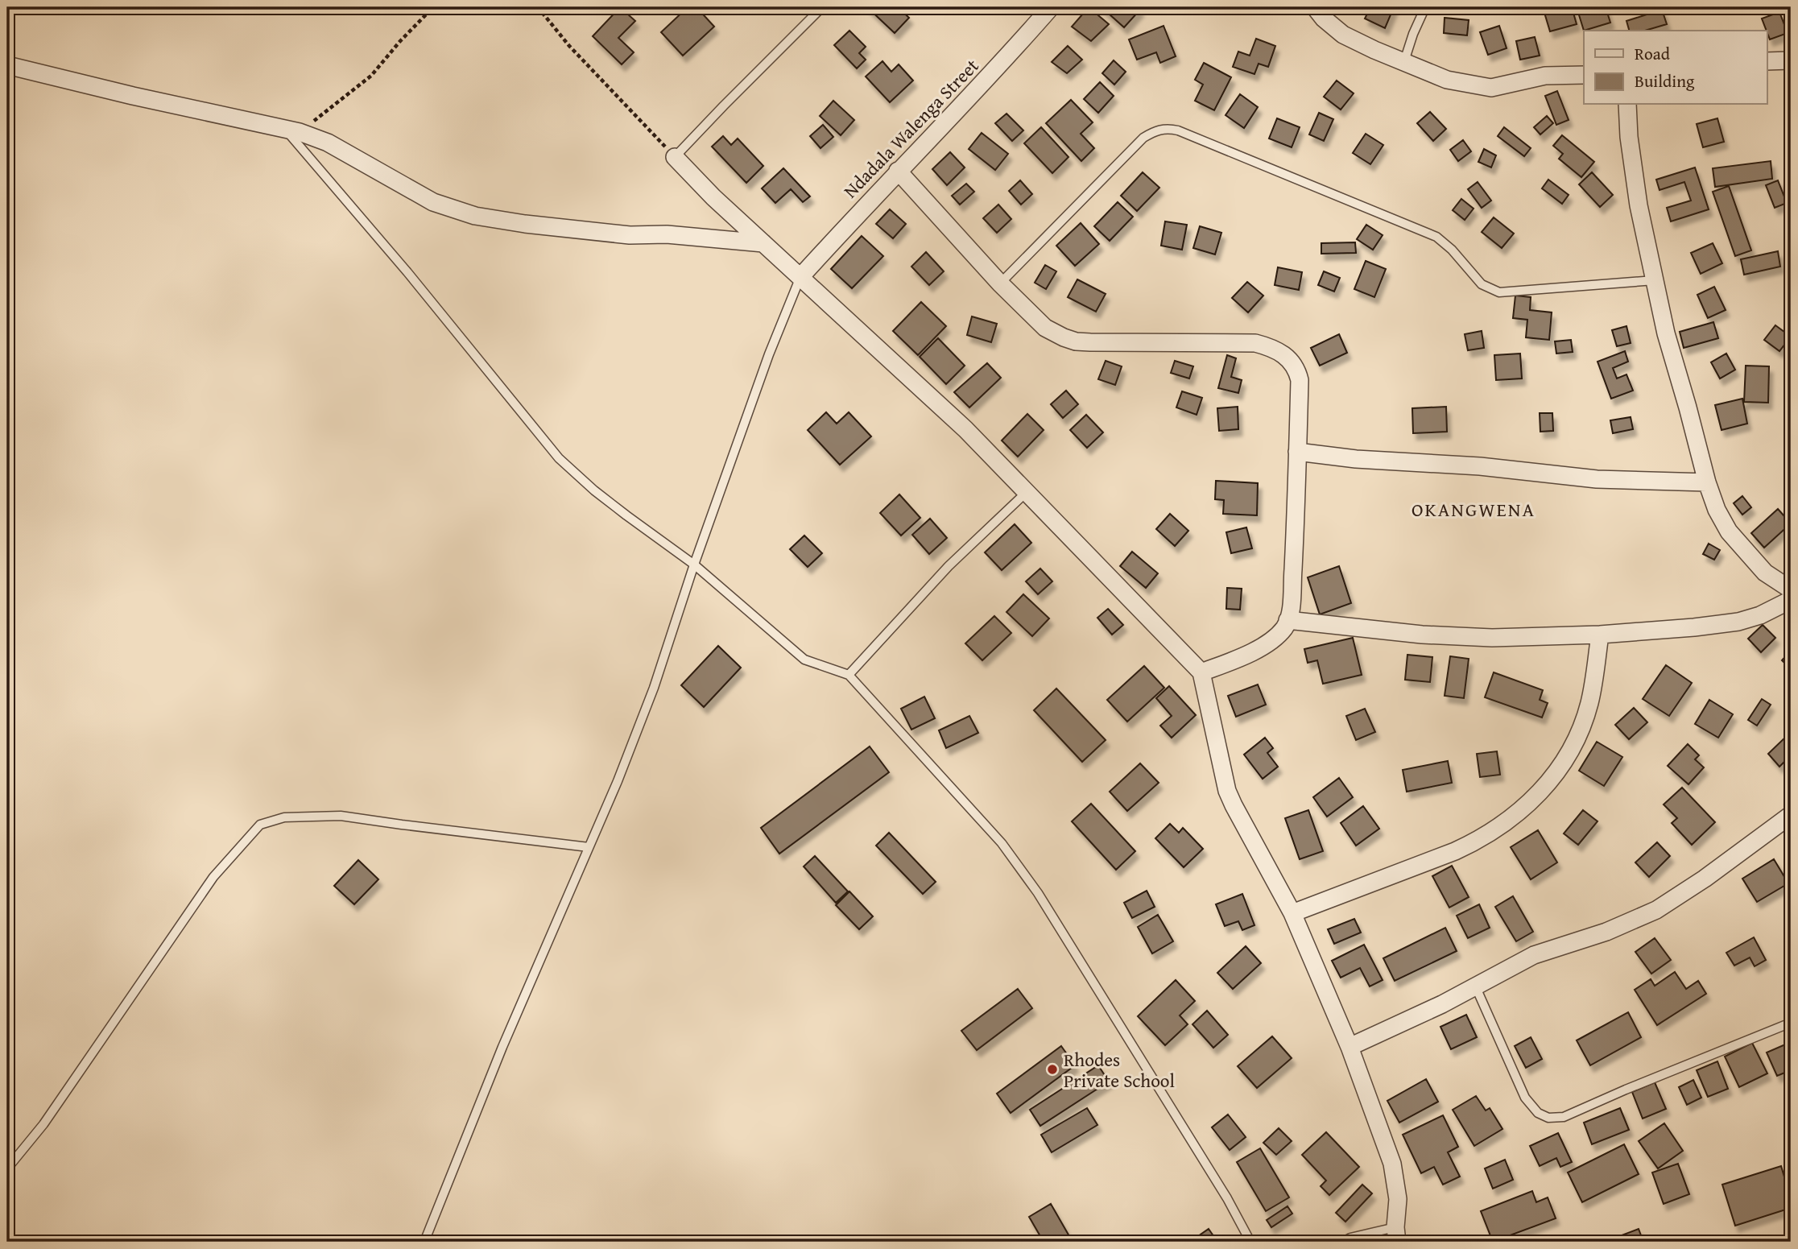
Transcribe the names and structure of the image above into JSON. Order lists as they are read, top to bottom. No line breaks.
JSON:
{"streets":{"street":["Ndadala Walenga Street"]},"districts":["OKANGWENA"],"places":["Rhodes Private School"],"legend":["Road","Building"]}
